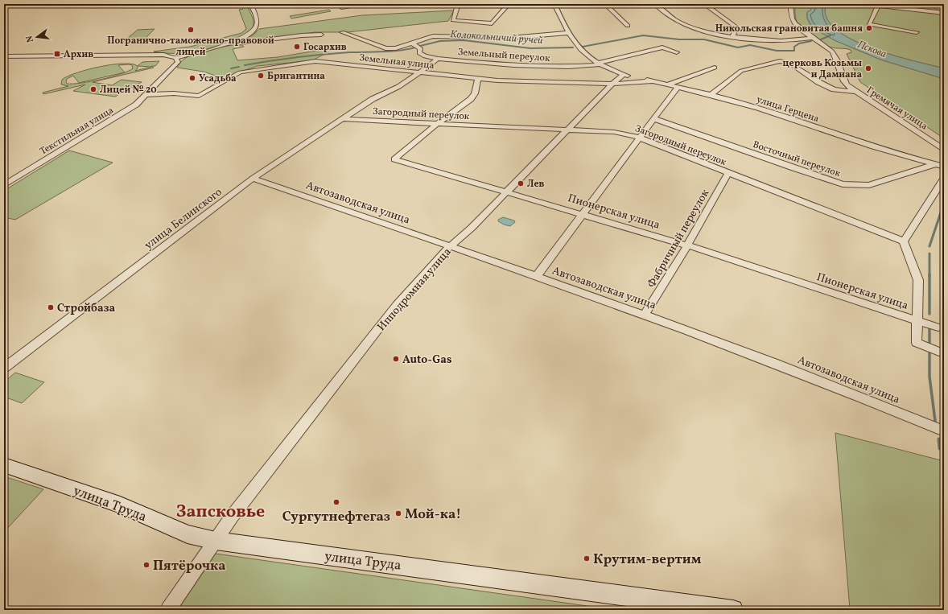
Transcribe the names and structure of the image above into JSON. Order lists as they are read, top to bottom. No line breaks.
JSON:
{"streets":{"main road":["улица Труда"],"street":["Земельный переулок","Земельная улица","Гремячая улица","улица Герцена","Загородный переулок","Текстильная улица","Восточный переулок","Автозаводская улица","Пионерская улица","улица Белинского","Фабричный переулок","Ипподромная улица"]},"crossings":[["Земельный переулок","улица Белинского"],["Земельная улица","улица Герцена"],["Земельная улица","Текстильная улица"],["Земельная улица","Пионерская улица"],["Земельная улица","улица Белинского"],["Земельная улица","Ипподромная улица"],["улица Герцена","Восточный переулок"],["улица Герцена","Ипподромная улица"],["Загородный переулок","Пионерская улица"],["Загородный переулок","улица Белинского"],["Загородный переулок","Фабричный переулок"],["Загородный переулок","Ипподромная улица"],["Автозаводская улица","улица Белинского"],["Автозаводская улица","Фабричный переулок"],["Автозаводская улица","Ипподромная улица"],["Пионерская улица","Фабричный переулок"],["Пионерская улица","Ипподромная улица"],["Ипподромная улица","улица Труда"]],"districts":["Запсковье"],"water":["Колокольничий ручей","Пскова"],"places":{"other":["Никольская грановитая башня","Погранично-таможенно-правовой лицей","Госархив","церковь Козьмы и Дамиана","Бригантина","Усадьба","Лицей № 20","Лев","Стройбаза","Auto-Gas","Сургутнефтегаз","Мой-ка!","Крутим-вертим","Пятёрочка"],"transit":["Архив"]},"north":"left"}
